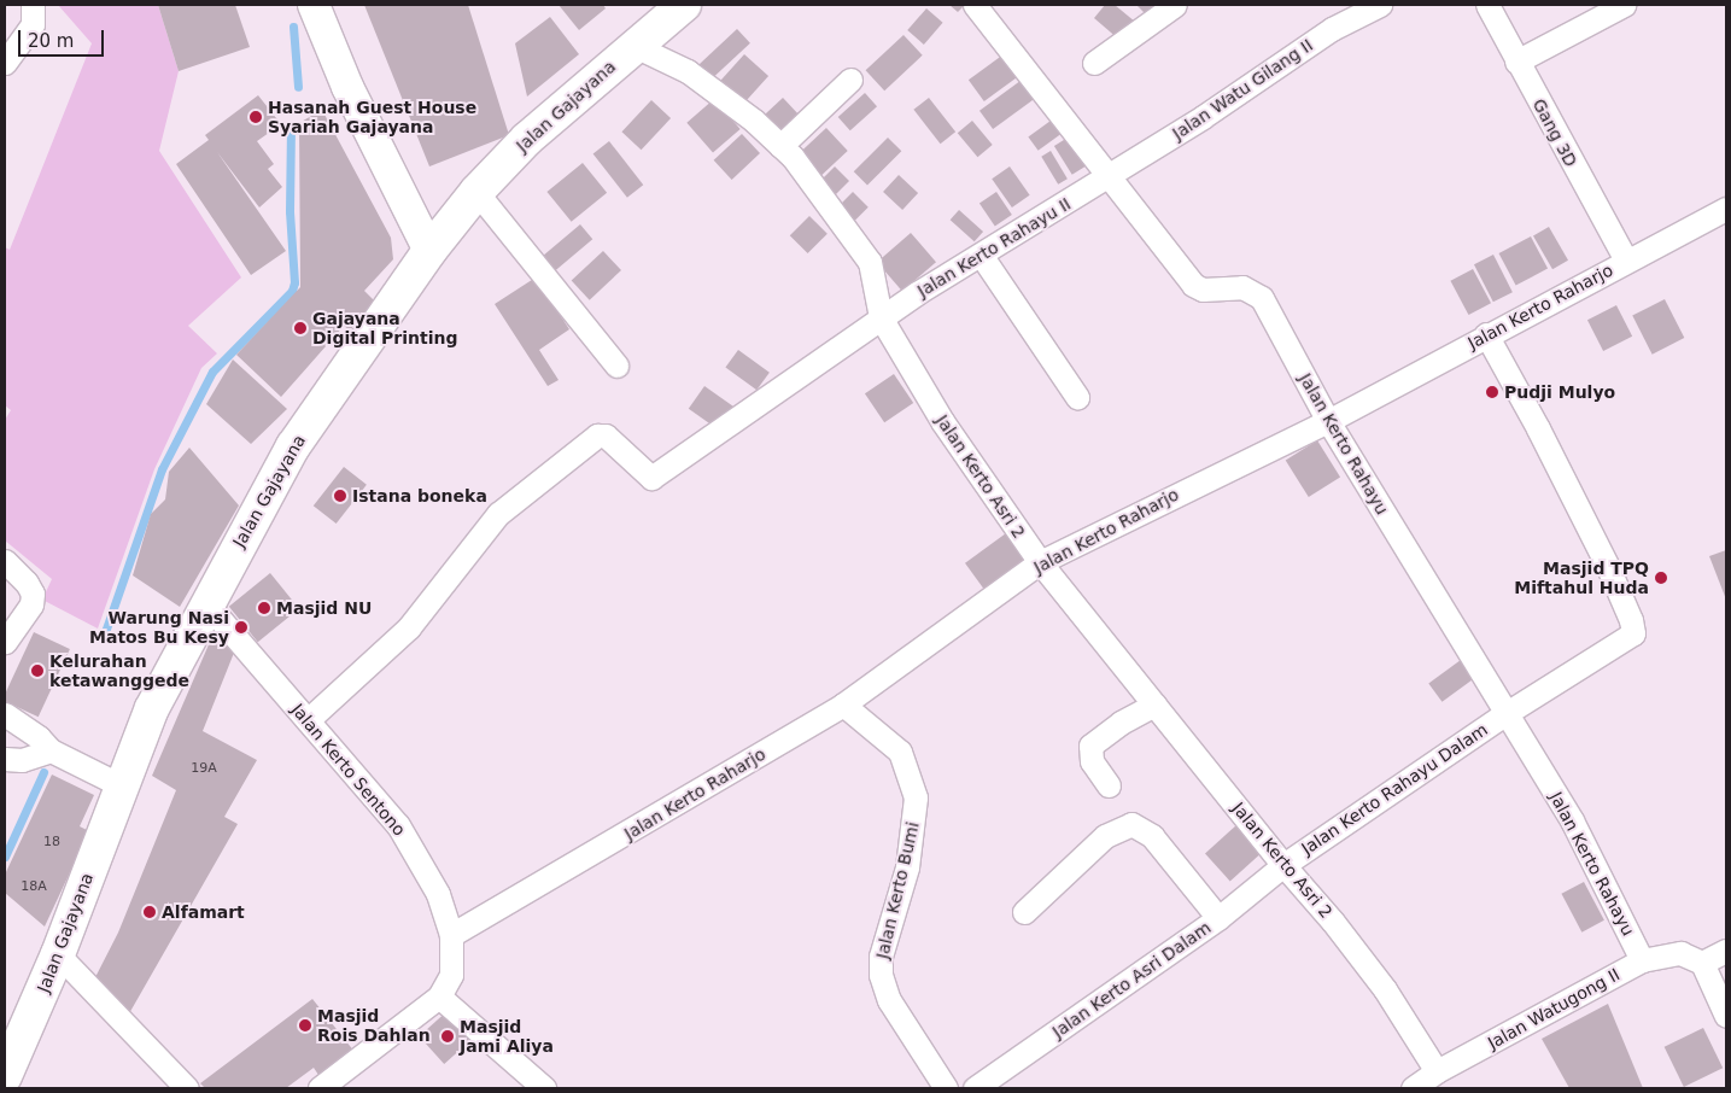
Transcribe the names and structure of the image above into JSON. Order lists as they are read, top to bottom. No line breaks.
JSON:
{"streets":{"main road":["Jalan Gajayana"],"street":["Jalan Watu Gilang II","Gang 3D","Jalan Kerto Rahayu II","Jalan Kerto Raharjo","Jalan Kerto Rahayu","Jalan Kerto Asri 2","Jalan Kerto Sentono","Jalan Kerto Rahayu Dalam","Jalan Kerto Bumi","Jalan Kerto Asri Dalam","Jalan Watugong II"]},"crossings":[["Jalan Watu Gilang II","Jalan Kerto Rahayu II"],["Jalan Watu Gilang II","Jalan Kerto Rahayu"],["Jalan Gajayana","Jalan Kerto Asri 2"],["Jalan Gajayana","Jalan Kerto Sentono"],["Gang 3D","Jalan Kerto Raharjo"],["Jalan Kerto Rahayu II","Jalan Kerto Rahayu"],["Jalan Kerto Rahayu II","Jalan Kerto Asri 2"],["Jalan Kerto Rahayu II","Jalan Kerto Sentono"],["Jalan Kerto Raharjo","Jalan Kerto Rahayu"],["Jalan Kerto Raharjo","Jalan Kerto Asri 2"],["Jalan Kerto Raharjo","Jalan Kerto Sentono"],["Jalan Kerto Raharjo","Jalan Kerto Rahayu Dalam"],["Jalan Kerto Raharjo","Jalan Kerto Bumi"],["Jalan Kerto Rahayu","Jalan Kerto Rahayu Dalam"],["Jalan Kerto Rahayu","Jalan Watugong II"],["Jalan Kerto Asri 2","Jalan Kerto Rahayu Dalam"],["Jalan Kerto Asri 2","Jalan Kerto Asri Dalam"],["Jalan Kerto Asri 2","Jalan Watugong II"],["Jalan Kerto Rahayu Dalam","Jalan Kerto Asri Dalam"]],"places":["Hasanah Guest House Syariah Gajayana","Gajayana Digital Printing","Pudji Mulyo","Istana boneka","Masjid TPQ Miftahul Huda","Masjid NU","Warung Nasi Matos Bu Kesy","Kelurahan ketawanggede","Alfamart","Masjid Rois Dahlan","Masjid Jami Aliya"],"house_numbers":["19A","18","18A"],"scale_bar":"20 m"}
